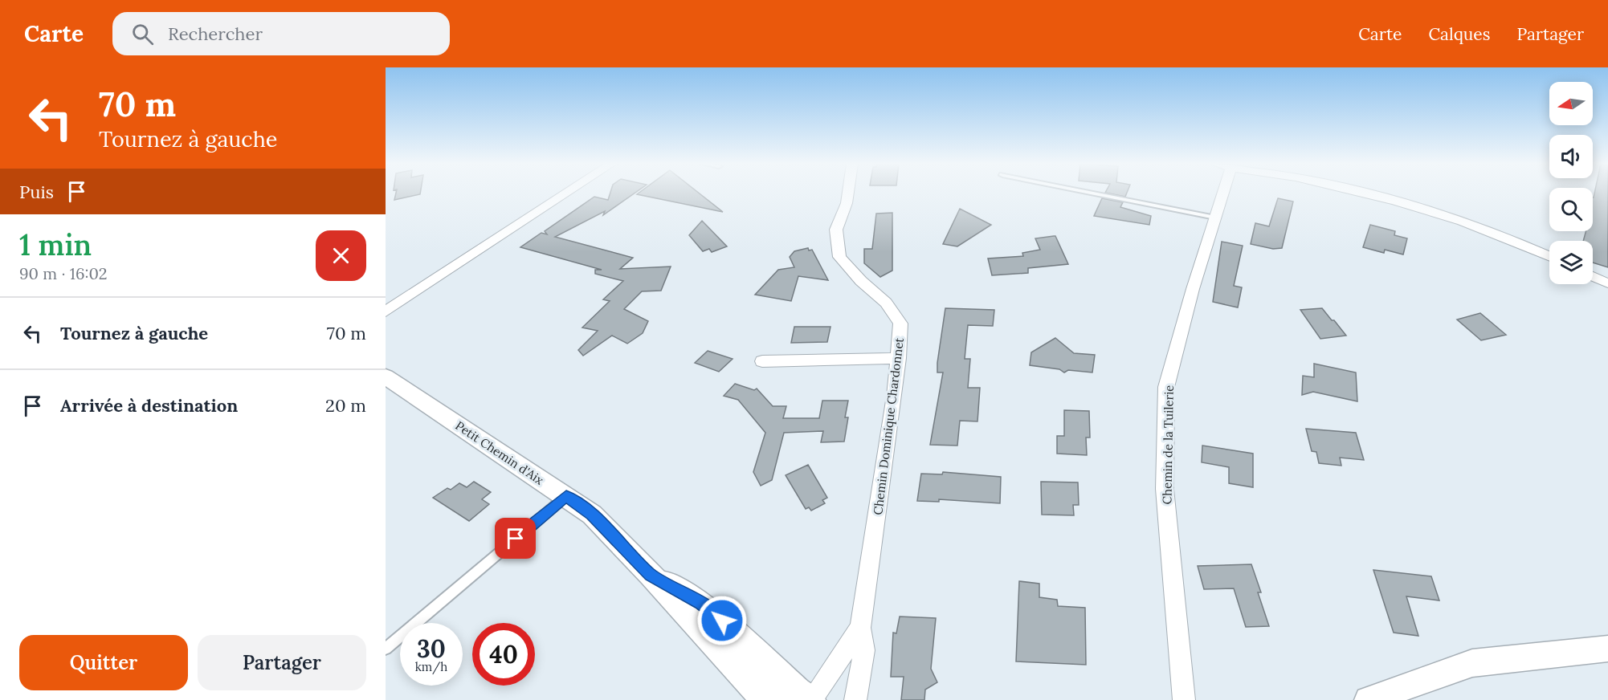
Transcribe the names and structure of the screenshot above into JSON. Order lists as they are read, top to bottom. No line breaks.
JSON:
{"streets":{"street":["Chemin Dominique Chardonnet","Chemin de la Tuilerie","Petit Chemin d'Aix"]},"crossings":[["Chemin Dominique Chardonnet","Petit Chemin d'Aix"]],"north":"left","page":{"header":"Carte","search":"Rechercher","nav":["Carte","Calques","Partager"],"turn":["70 m","Tournez à gauche"],"then":"Puis","heading":["1 min","90 m · 16:02"],"list":[{"name":"Tournez à gauche","value":"70 m"},{"name":"Arrivée à destination","value":"20 m"}],"speed":"30 km/h","limit":"40","buttons":["Quitter","Partager"]}}
